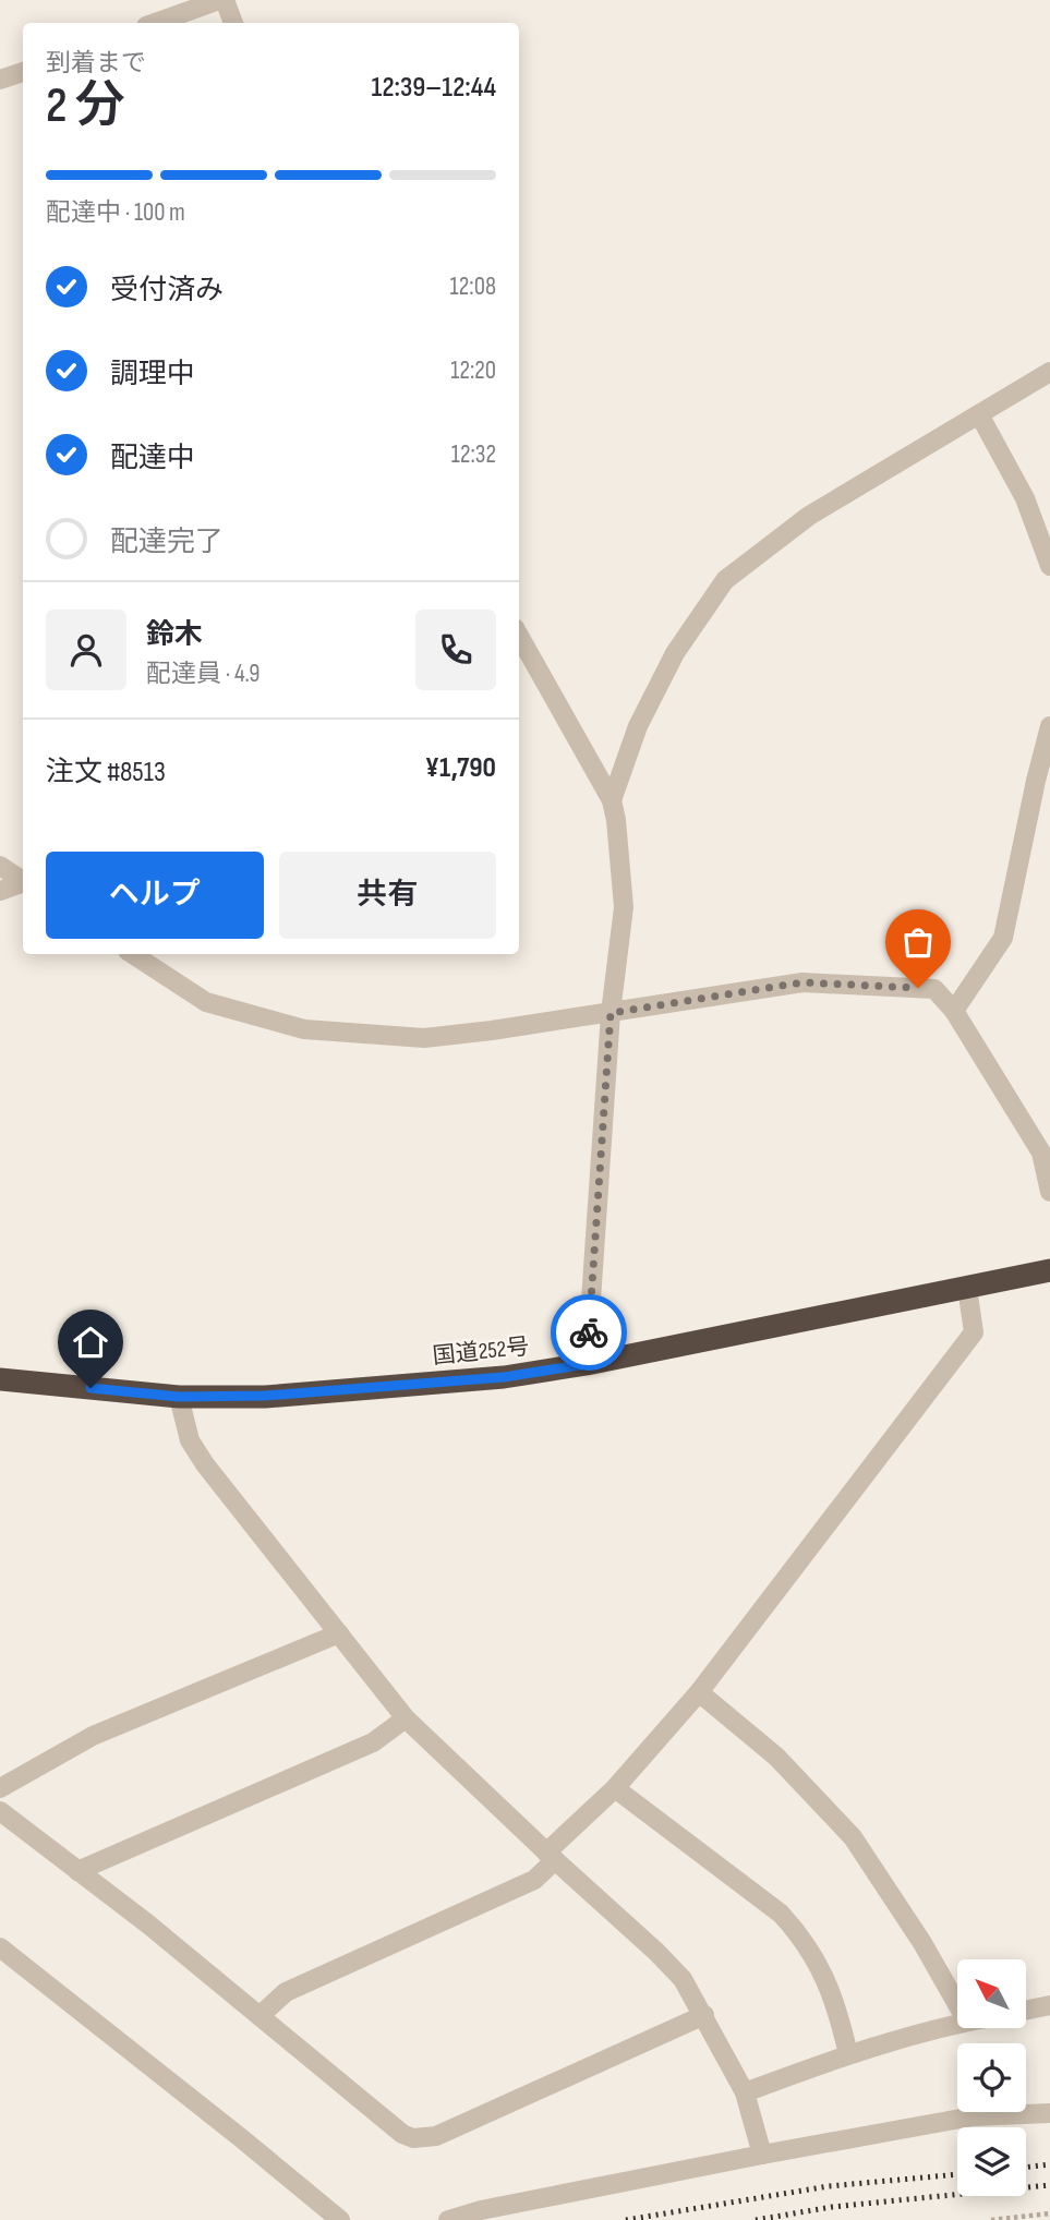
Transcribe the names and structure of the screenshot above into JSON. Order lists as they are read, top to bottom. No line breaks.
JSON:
{"streets":{"highway":["国道252号"]},"north":"top left","page":{"heading":["2 分","到着まで","12:39–12:44"],"panel":["鈴木","配達員 · 4.9","注文 #8513","¥1,790"],"bar":"配達中 · 100 m","list":[["受付済み","12:08"],["調理中","12:20"],["配達中","12:32"],"配達完了"],"buttons":["ヘルプ","共有"]}}
